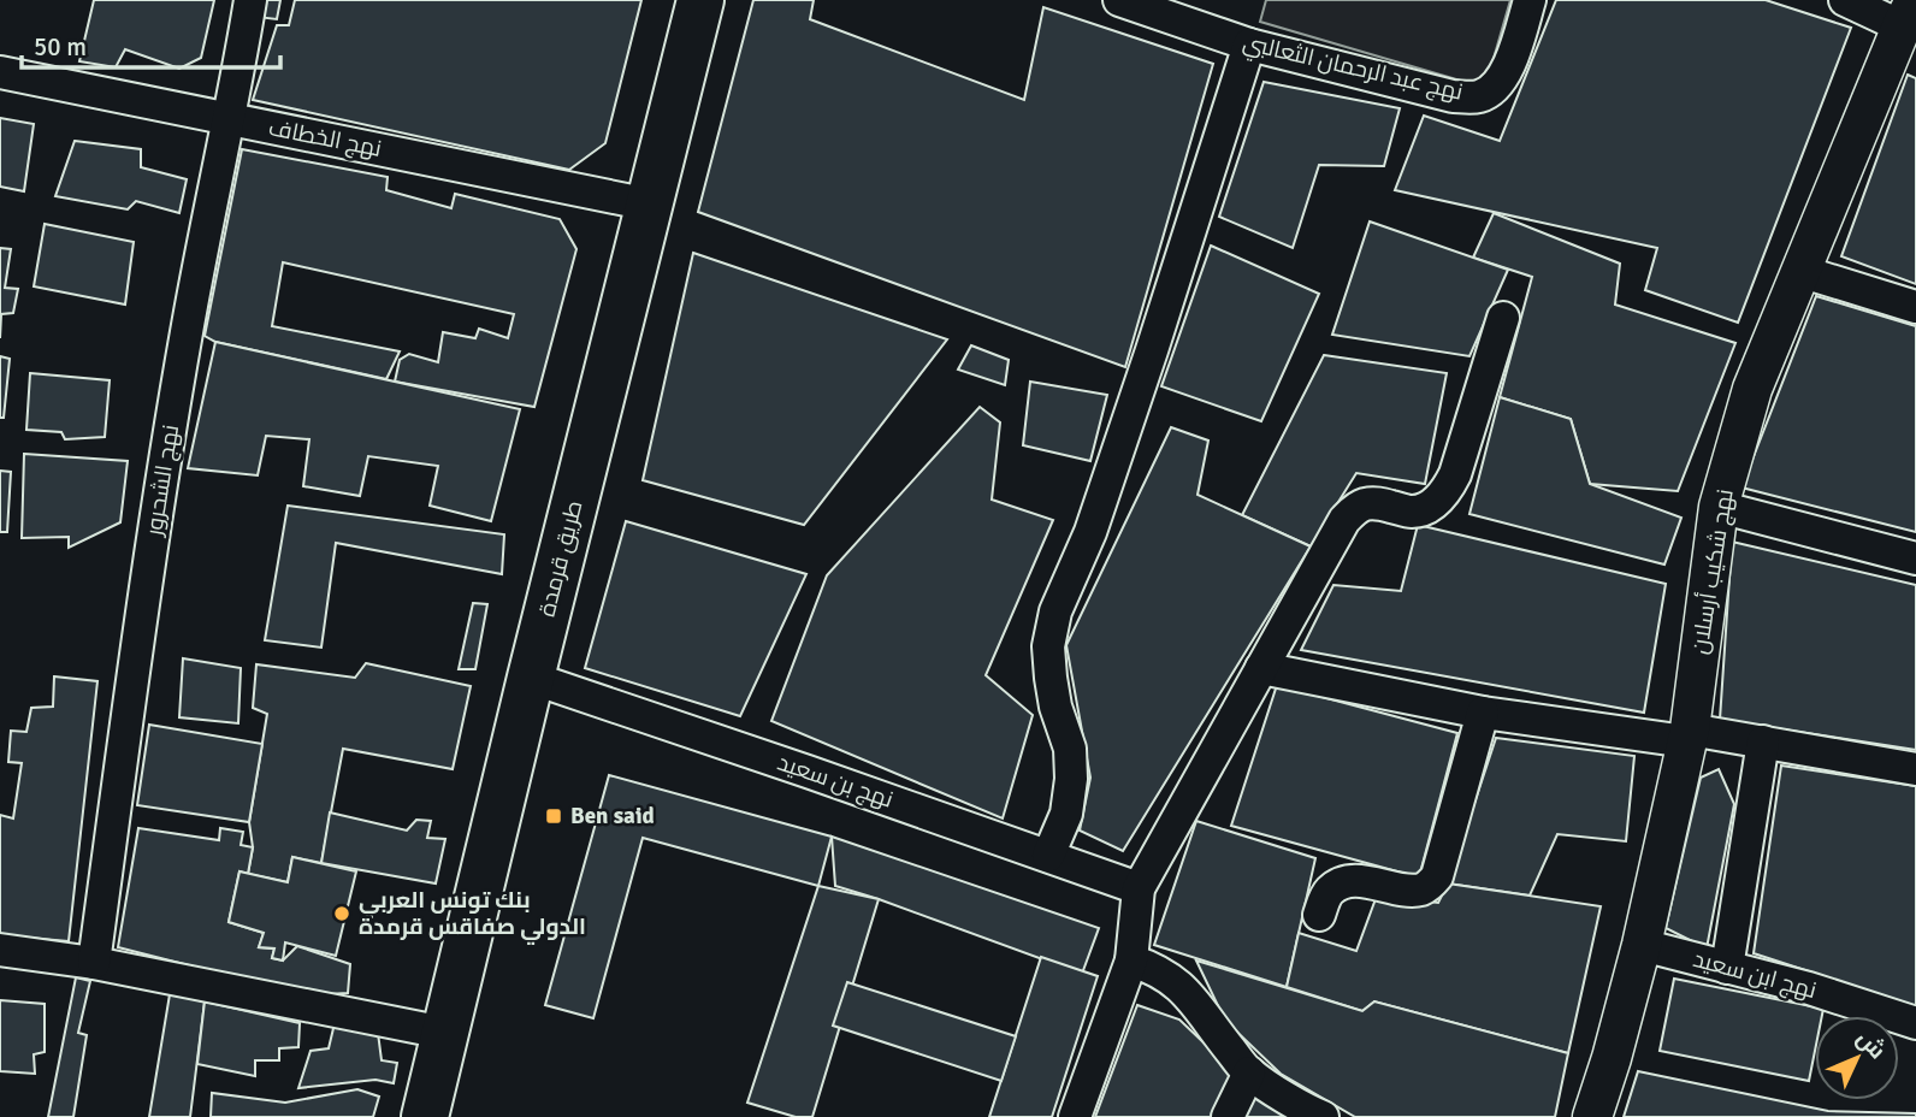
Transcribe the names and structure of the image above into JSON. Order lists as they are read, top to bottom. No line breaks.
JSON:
{"streets":{"main road":["طريق قرمدة"],"street":["نهج عبد الرحمان الثعالبي","نهج الخطاف","نهج الشحرور","نهج شكيب أرسلان","نهج بن سعيد","نهج ابن سعيد"]},"crossings":[["نهج الخطاف","نهج الشحرور"],["نهج الخطاف","طريق قرمدة"],["طريق قرمدة","نهج بن سعيد"],["نهج شكيب أرسلان","نهج ابن سعيد"]],"places":{"transit":["Ben said"],"other":["بنك تونس العربي الدولي صفاقس قرمدة"]},"scale_bar":"50 m","north":"top right"}
